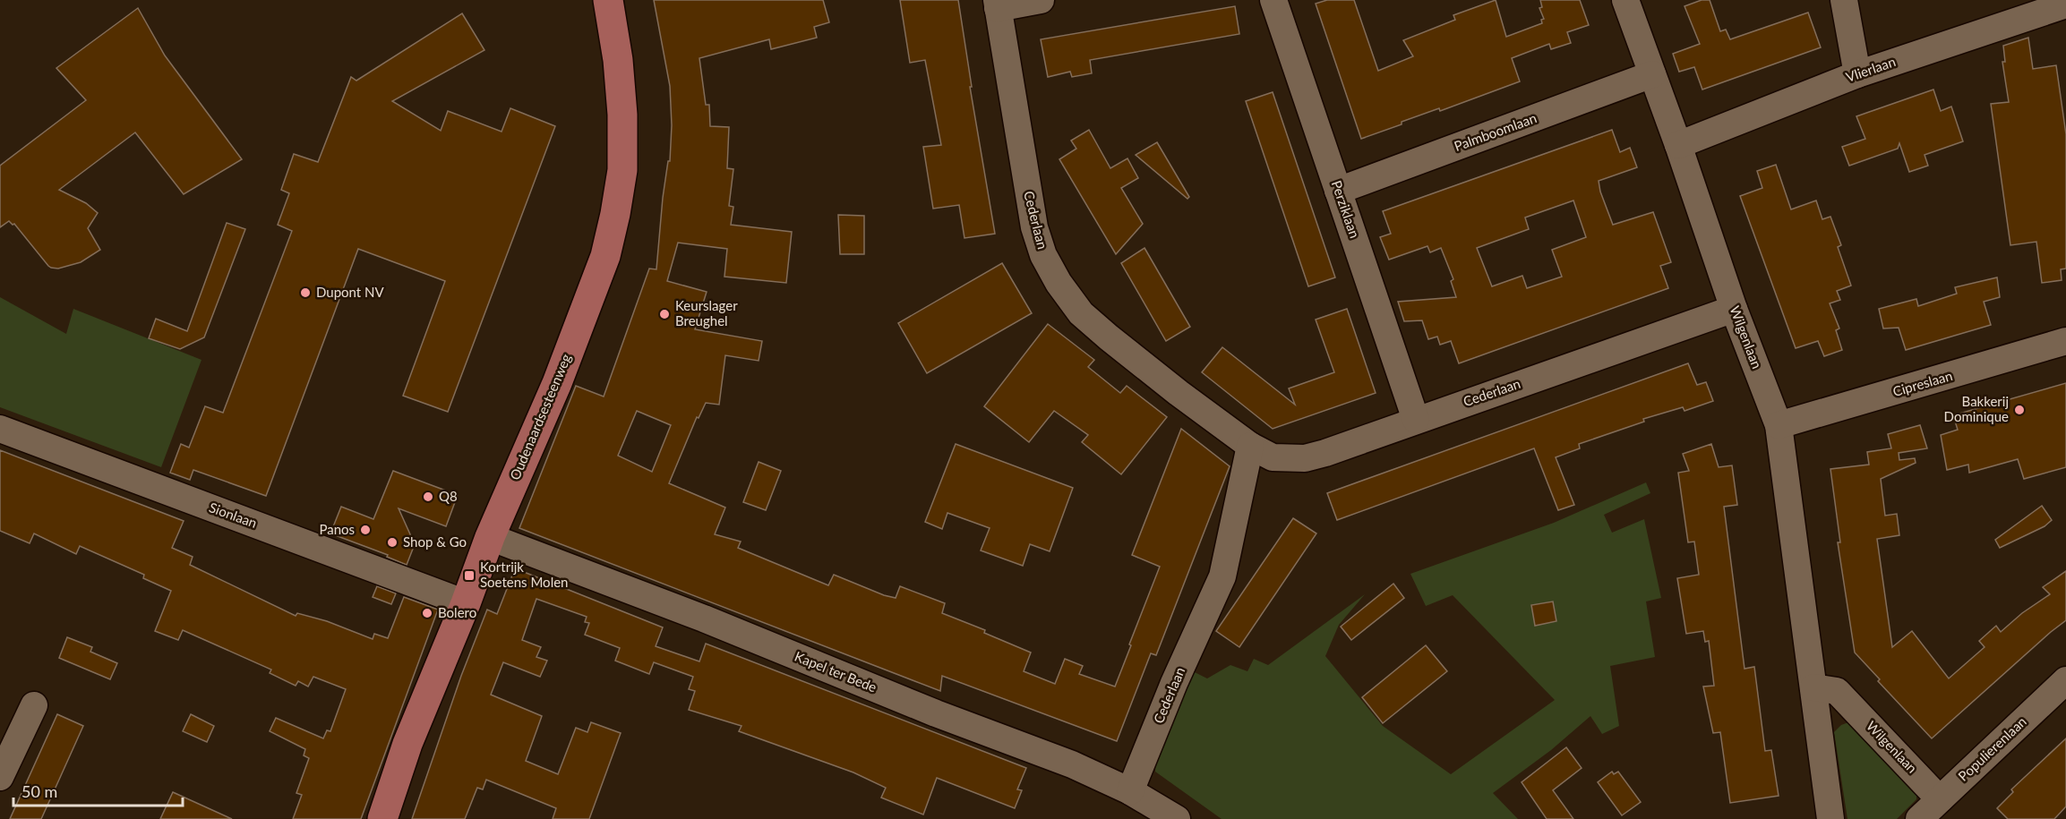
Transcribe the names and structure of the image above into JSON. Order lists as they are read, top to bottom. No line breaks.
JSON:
{"streets":{"main road":["Oudenaardsesteenweg"],"street":["Vlierlaan","Palmboomlaan","Perziklaan","Cederlaan","Wilgenlaan","Cipreslaan","Sionlaan","Kapel ter Bede","Populierenlaan"]},"crossings":[["Vlierlaan","Wilgenlaan"],["Palmboomlaan","Perziklaan"],["Palmboomlaan","Wilgenlaan"],["Perziklaan","Cederlaan"],["Cederlaan","Wilgenlaan"],["Cederlaan","Kapel ter Bede"],["Wilgenlaan","Cipreslaan"],["Wilgenlaan","Populierenlaan"],["Oudenaardsesteenweg","Sionlaan"],["Oudenaardsesteenweg","Kapel ter Bede"]],"places":{"other":["Dupont NV","Keurslager Breughel","Bakkerij Dominique","Q8","Panos","Shop & Go","Bolero"],"transit":["Kortrijk Soetens Molen"]},"scale_bar":"50 m"}
